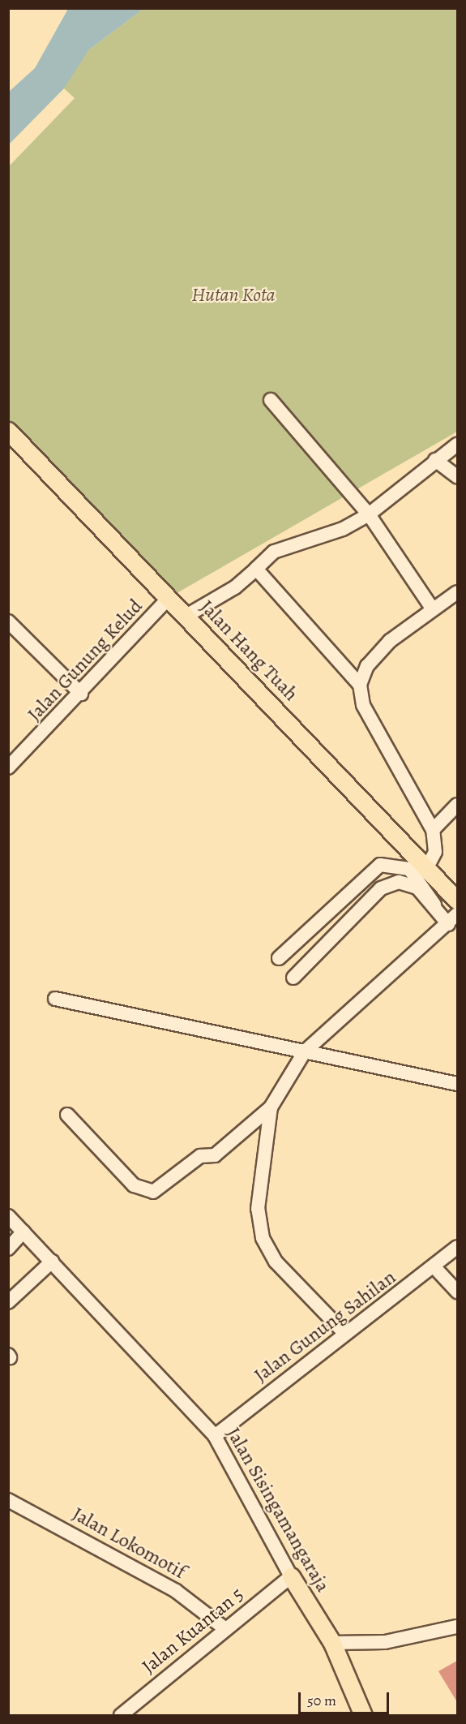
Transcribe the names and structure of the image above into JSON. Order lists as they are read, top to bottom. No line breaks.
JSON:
{"streets":{"main road":["Jalan Hang Tuah","Jalan Sisingamangaraja"],"street":["Jalan Gunung Kelud","Jalan Gunung Sahilan","Jalan Lokomotif","Jalan Kuantan 5"]},"crossings":[["Jalan Hang Tuah","Jalan Gunung Kelud"],["Jalan Gunung Sahilan","Jalan Sisingamangaraja"],["Jalan Sisingamangaraja","Jalan Kuantan 5"],["Jalan Lokomotif","Jalan Kuantan 5"]],"parks":["Hutan Kota"],"scale_bar":"50 m"}
